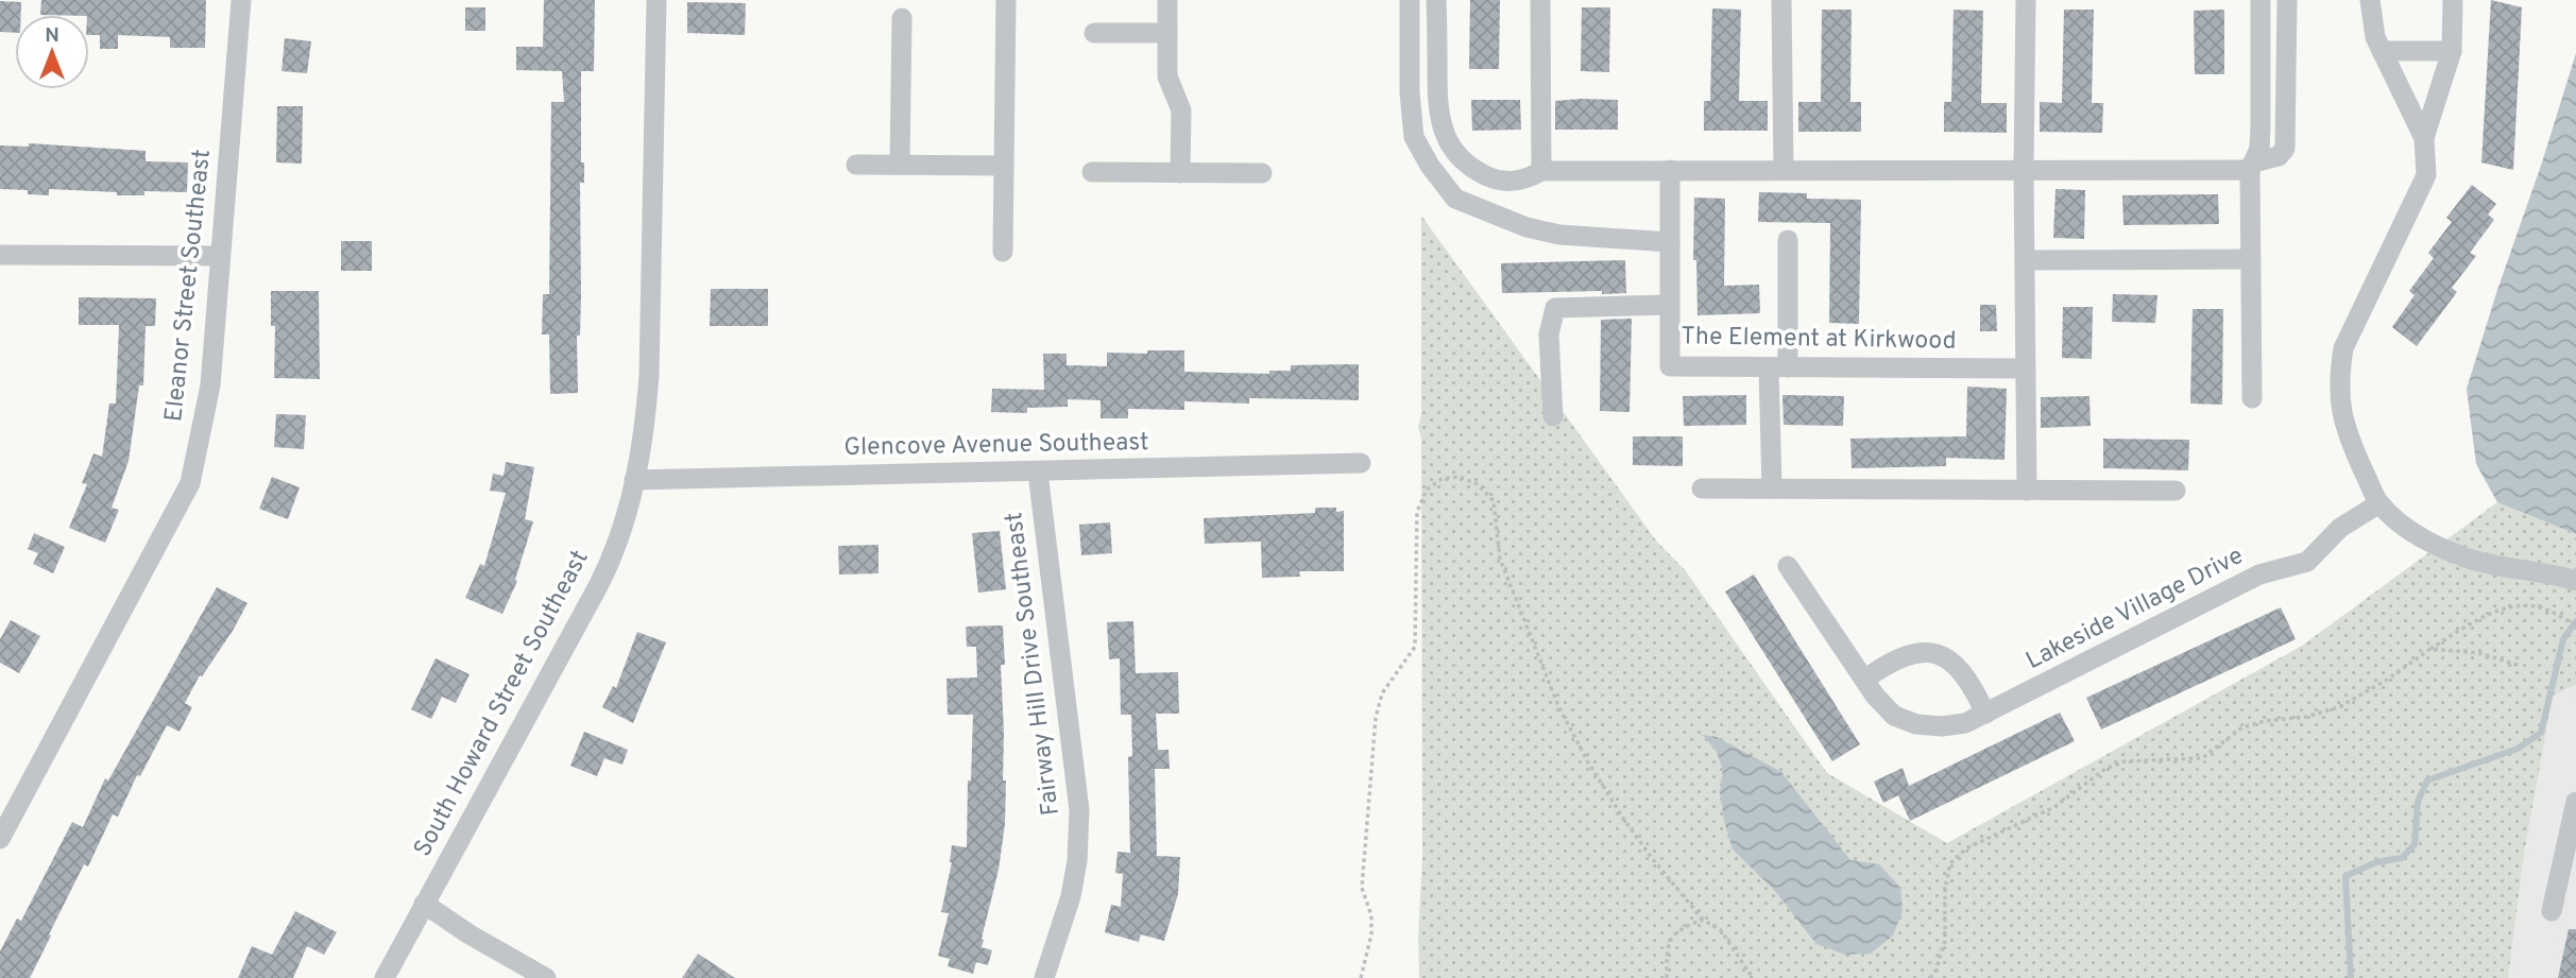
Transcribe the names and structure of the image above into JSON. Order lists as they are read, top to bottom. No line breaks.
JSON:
{"streets":{"street":["Eleanor Street Southeast","The Element at Kirkwood","Glencove Avenue Southeast","Lakeside Village Drive","Fairway Hill Drive Southeast","South Howard Street Southeast"]},"crossings":[["Glencove Avenue Southeast","Fairway Hill Drive Southeast"],["Glencove Avenue Southeast","South Howard Street Southeast"]],"north":"top"}
